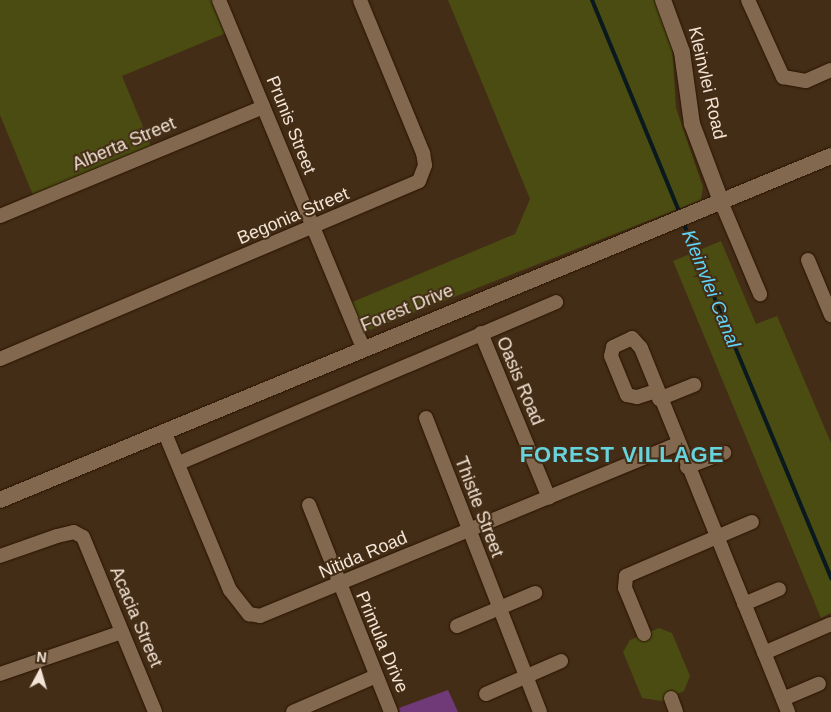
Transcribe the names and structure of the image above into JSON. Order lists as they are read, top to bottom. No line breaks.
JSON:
{"streets":{"street":["Kleinvlei Road","Prunis Street","Alberta Street","Begonia Street","Forest Drive","Oasis Road","Thistle Street","Nitida Road","Acacia Street","Primula Drive"]},"crossings":[["Kleinvlei Road","Forest Drive"],["Prunis Street","Alberta Street"],["Prunis Street","Begonia Street"],["Prunis Street","Forest Drive"],["Forest Drive","Nitida Road"],["Oasis Road","Nitida Road"],["Thistle Street","Nitida Road"],["Nitida Road","Primula Drive"]],"districts":["FOREST VILLAGE"],"water":["Kleinvlei Canal"],"north":"top"}
